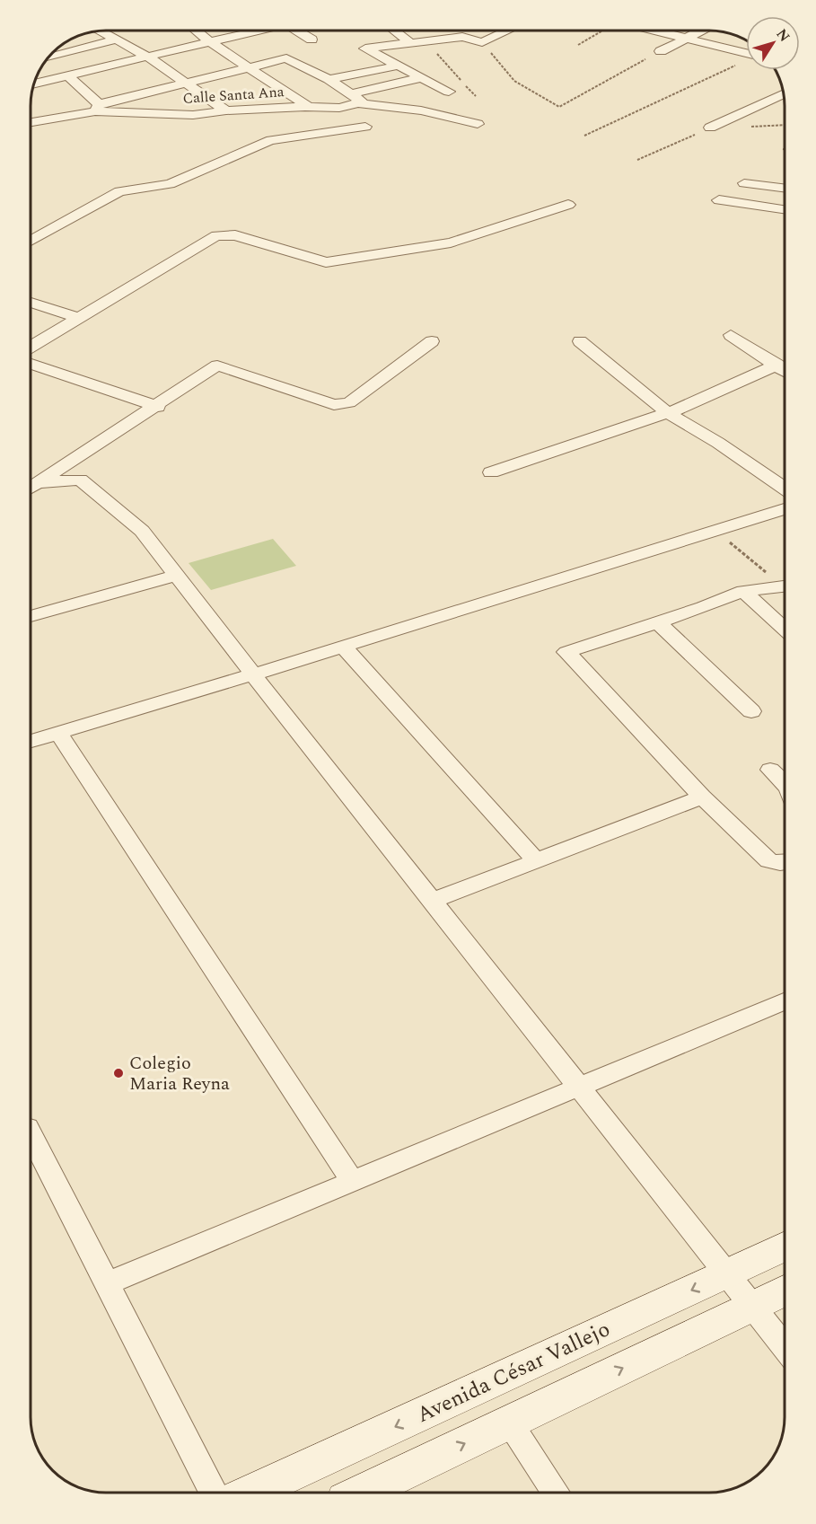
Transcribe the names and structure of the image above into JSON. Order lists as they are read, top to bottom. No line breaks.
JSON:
{"streets":{"street":["Calle Santa Ana","Avenida César Vallejo"]},"places":["Colegio Maria Reyna"],"north":"top right"}
